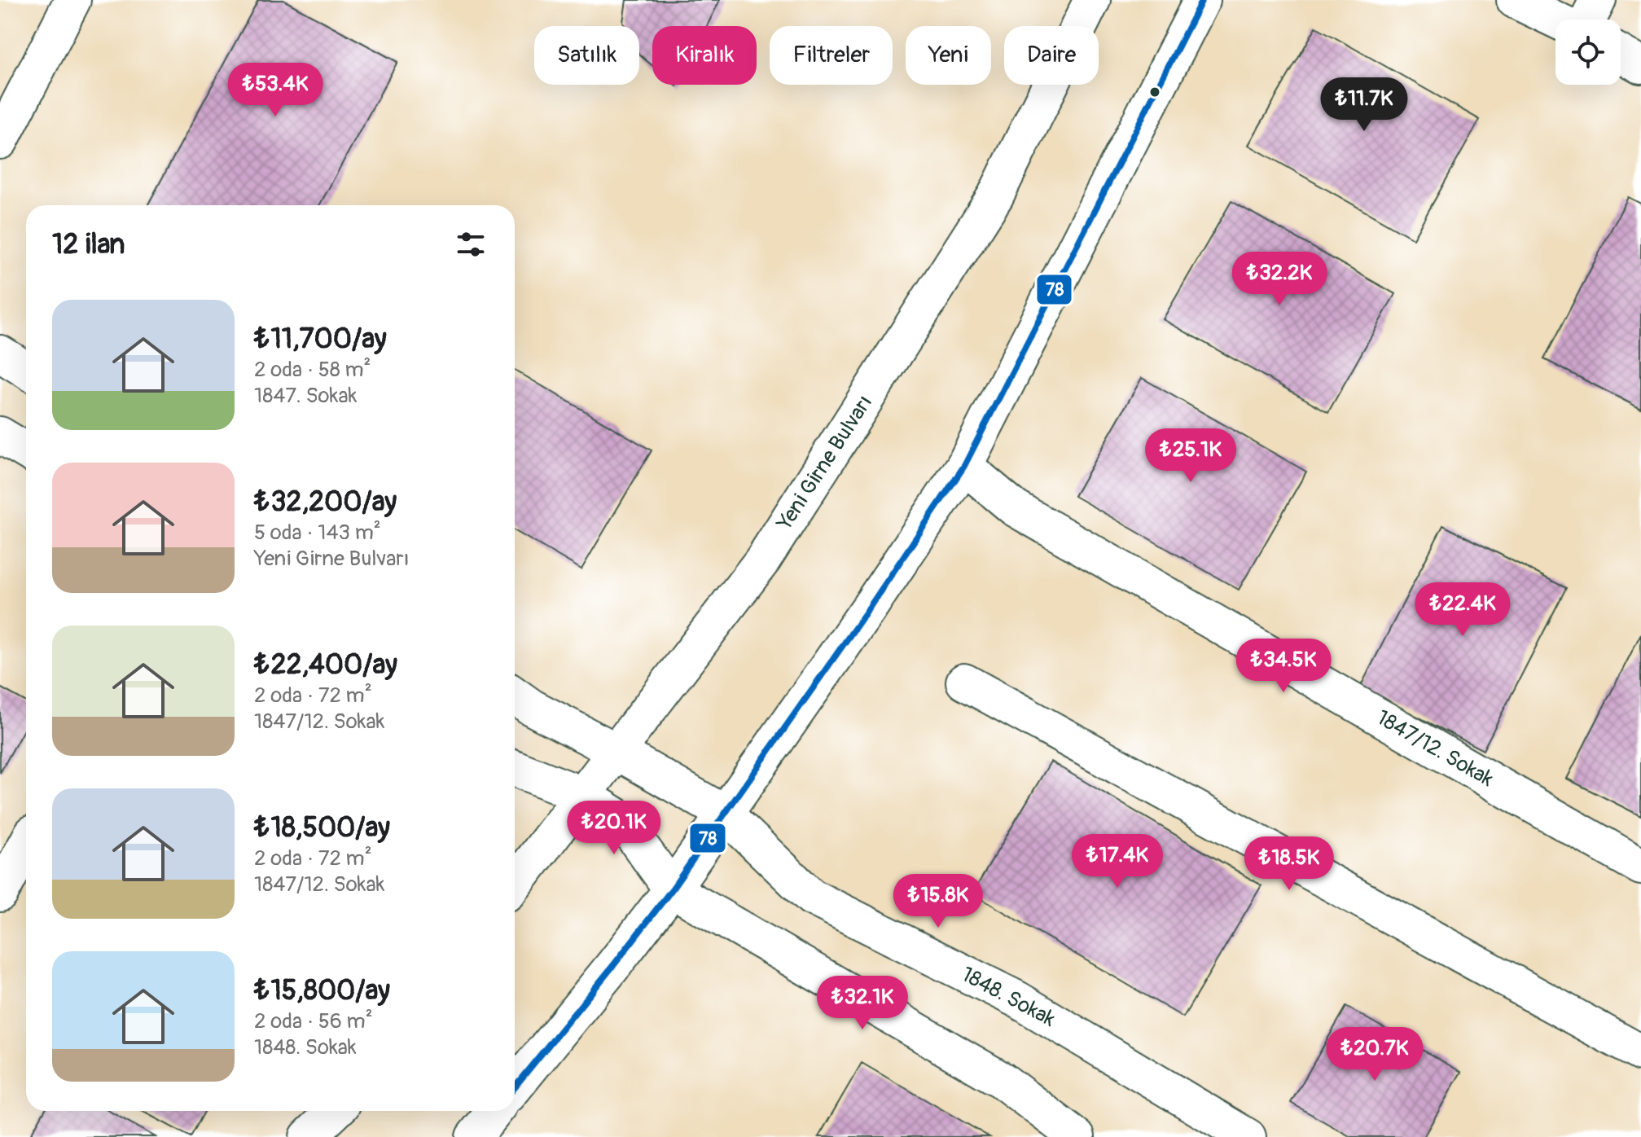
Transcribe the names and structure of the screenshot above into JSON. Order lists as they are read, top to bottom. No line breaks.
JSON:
{"streets":{"main road":["Yeni Girne Bulvarı","1847/12. Sokak","1848. Sokak"]},"crossings":[["Yeni Girne Bulvarı","1848. Sokak"]],"lines":["transit line 78"],"page":{"chip":["Satılık","Kiralık","Filtreler","Yeni","Daire"],"price":["₺53.4K","₺11.7K","₺32.2K","₺25.1K","₺22.4K","₺34.5K","₺20.1K","₺17.4K","₺18.5K","₺15.8K","₺32.1K","₺20.7K"],"heading":"12 ilan","list":[{"name":"₺11,700/ay","note":"2 oda · 58 m² · 1847. Sokak"},{"name":"₺32,200/ay","note":"5 oda · 143 m² · Yeni Girne Bulvarı"},{"name":"₺22,400/ay","note":"2 oda · 72 m² · 1847/12. Sokak"},{"name":"₺18,500/ay","note":"2 oda · 72 m² · 1847/12. Sokak"},{"name":"₺15,800/ay","note":"2 oda · 56 m² · 1848. Sokak"}]}}
